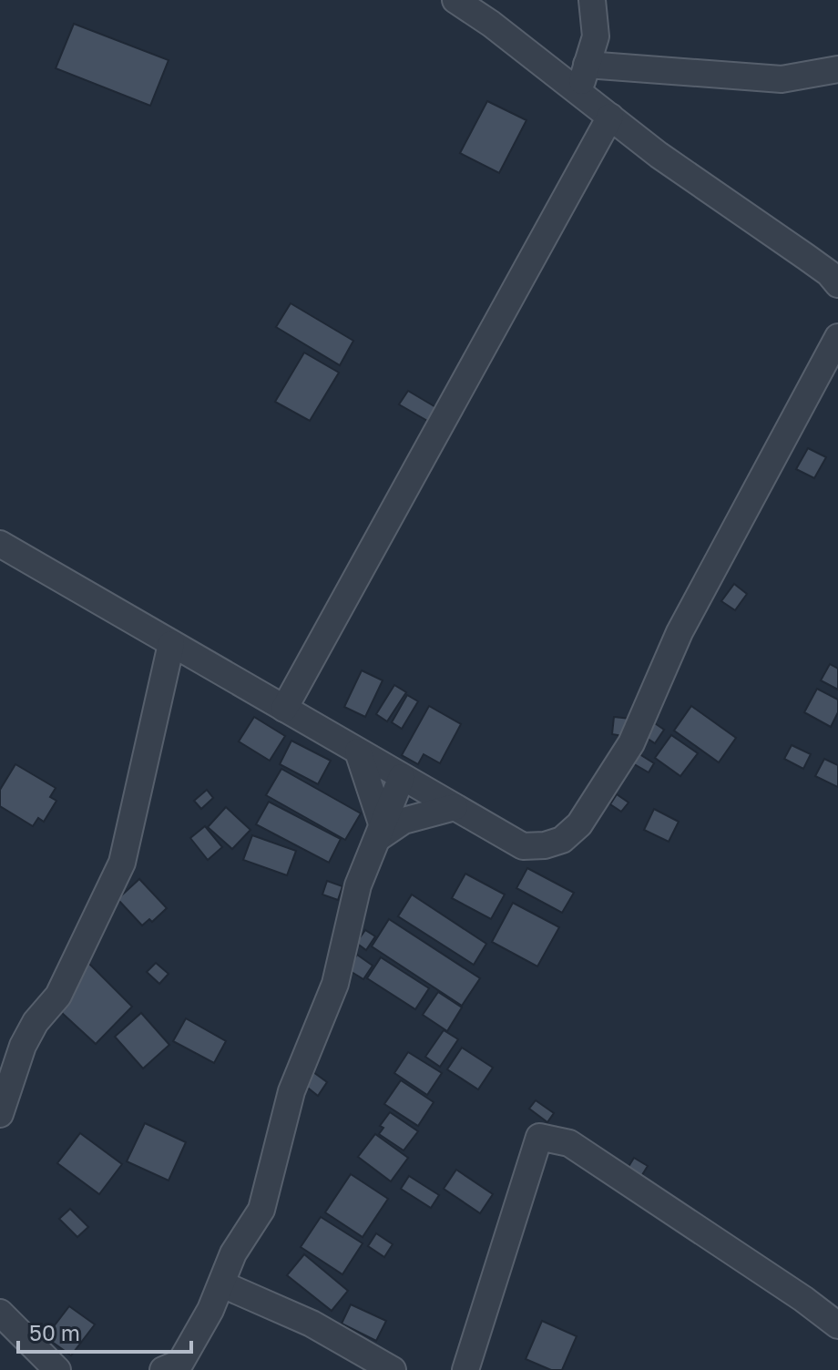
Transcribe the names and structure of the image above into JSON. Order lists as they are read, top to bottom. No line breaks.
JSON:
{"scale_bar":"50 m"}
